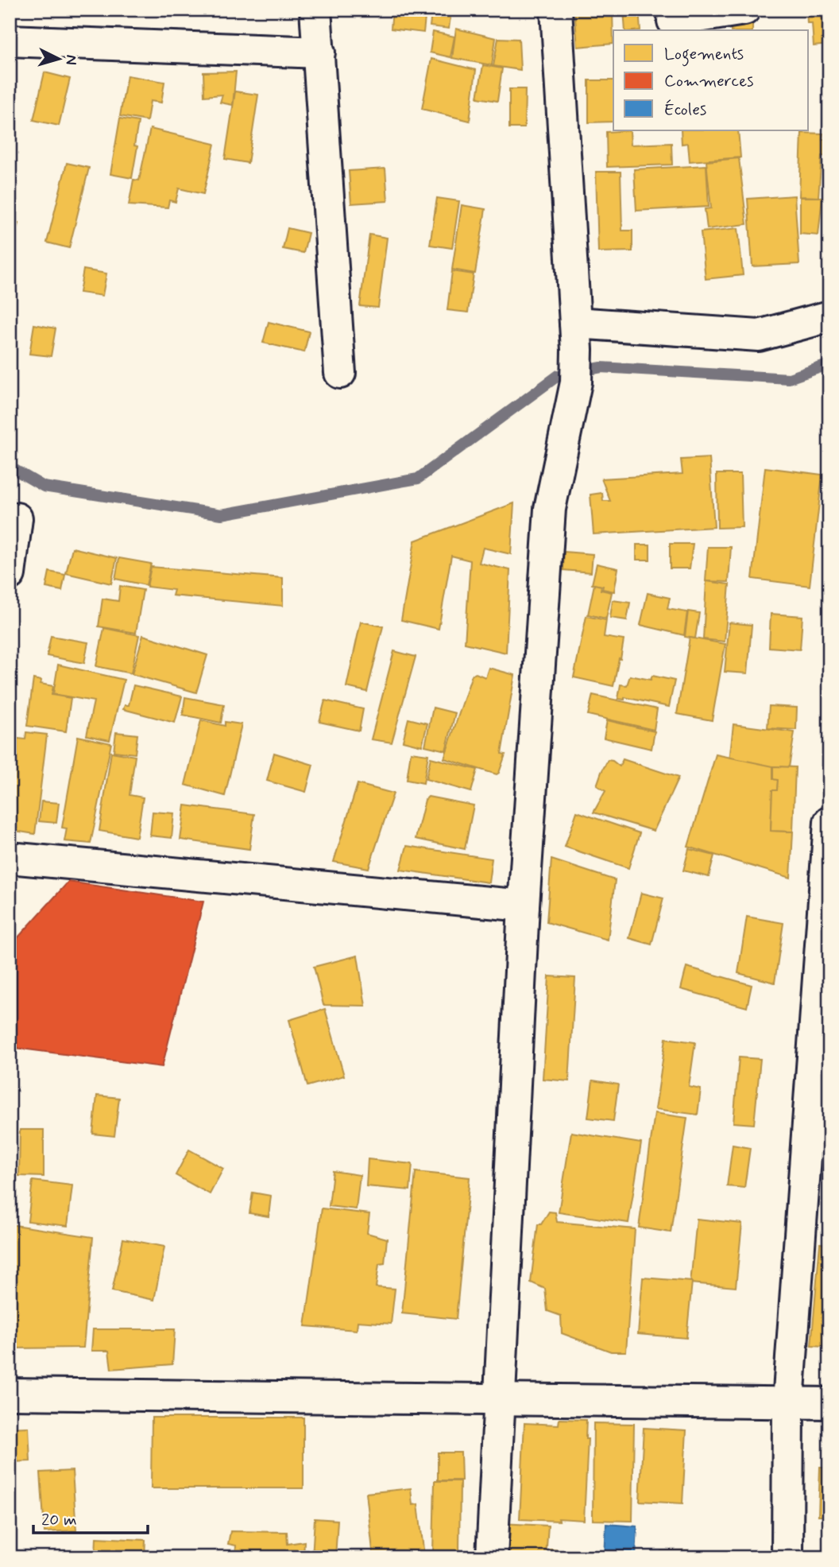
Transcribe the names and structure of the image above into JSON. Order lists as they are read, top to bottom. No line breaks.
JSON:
{"legend":["Logements","Commerces","Écoles"],"scale_bar":"20 m","north":"right"}
